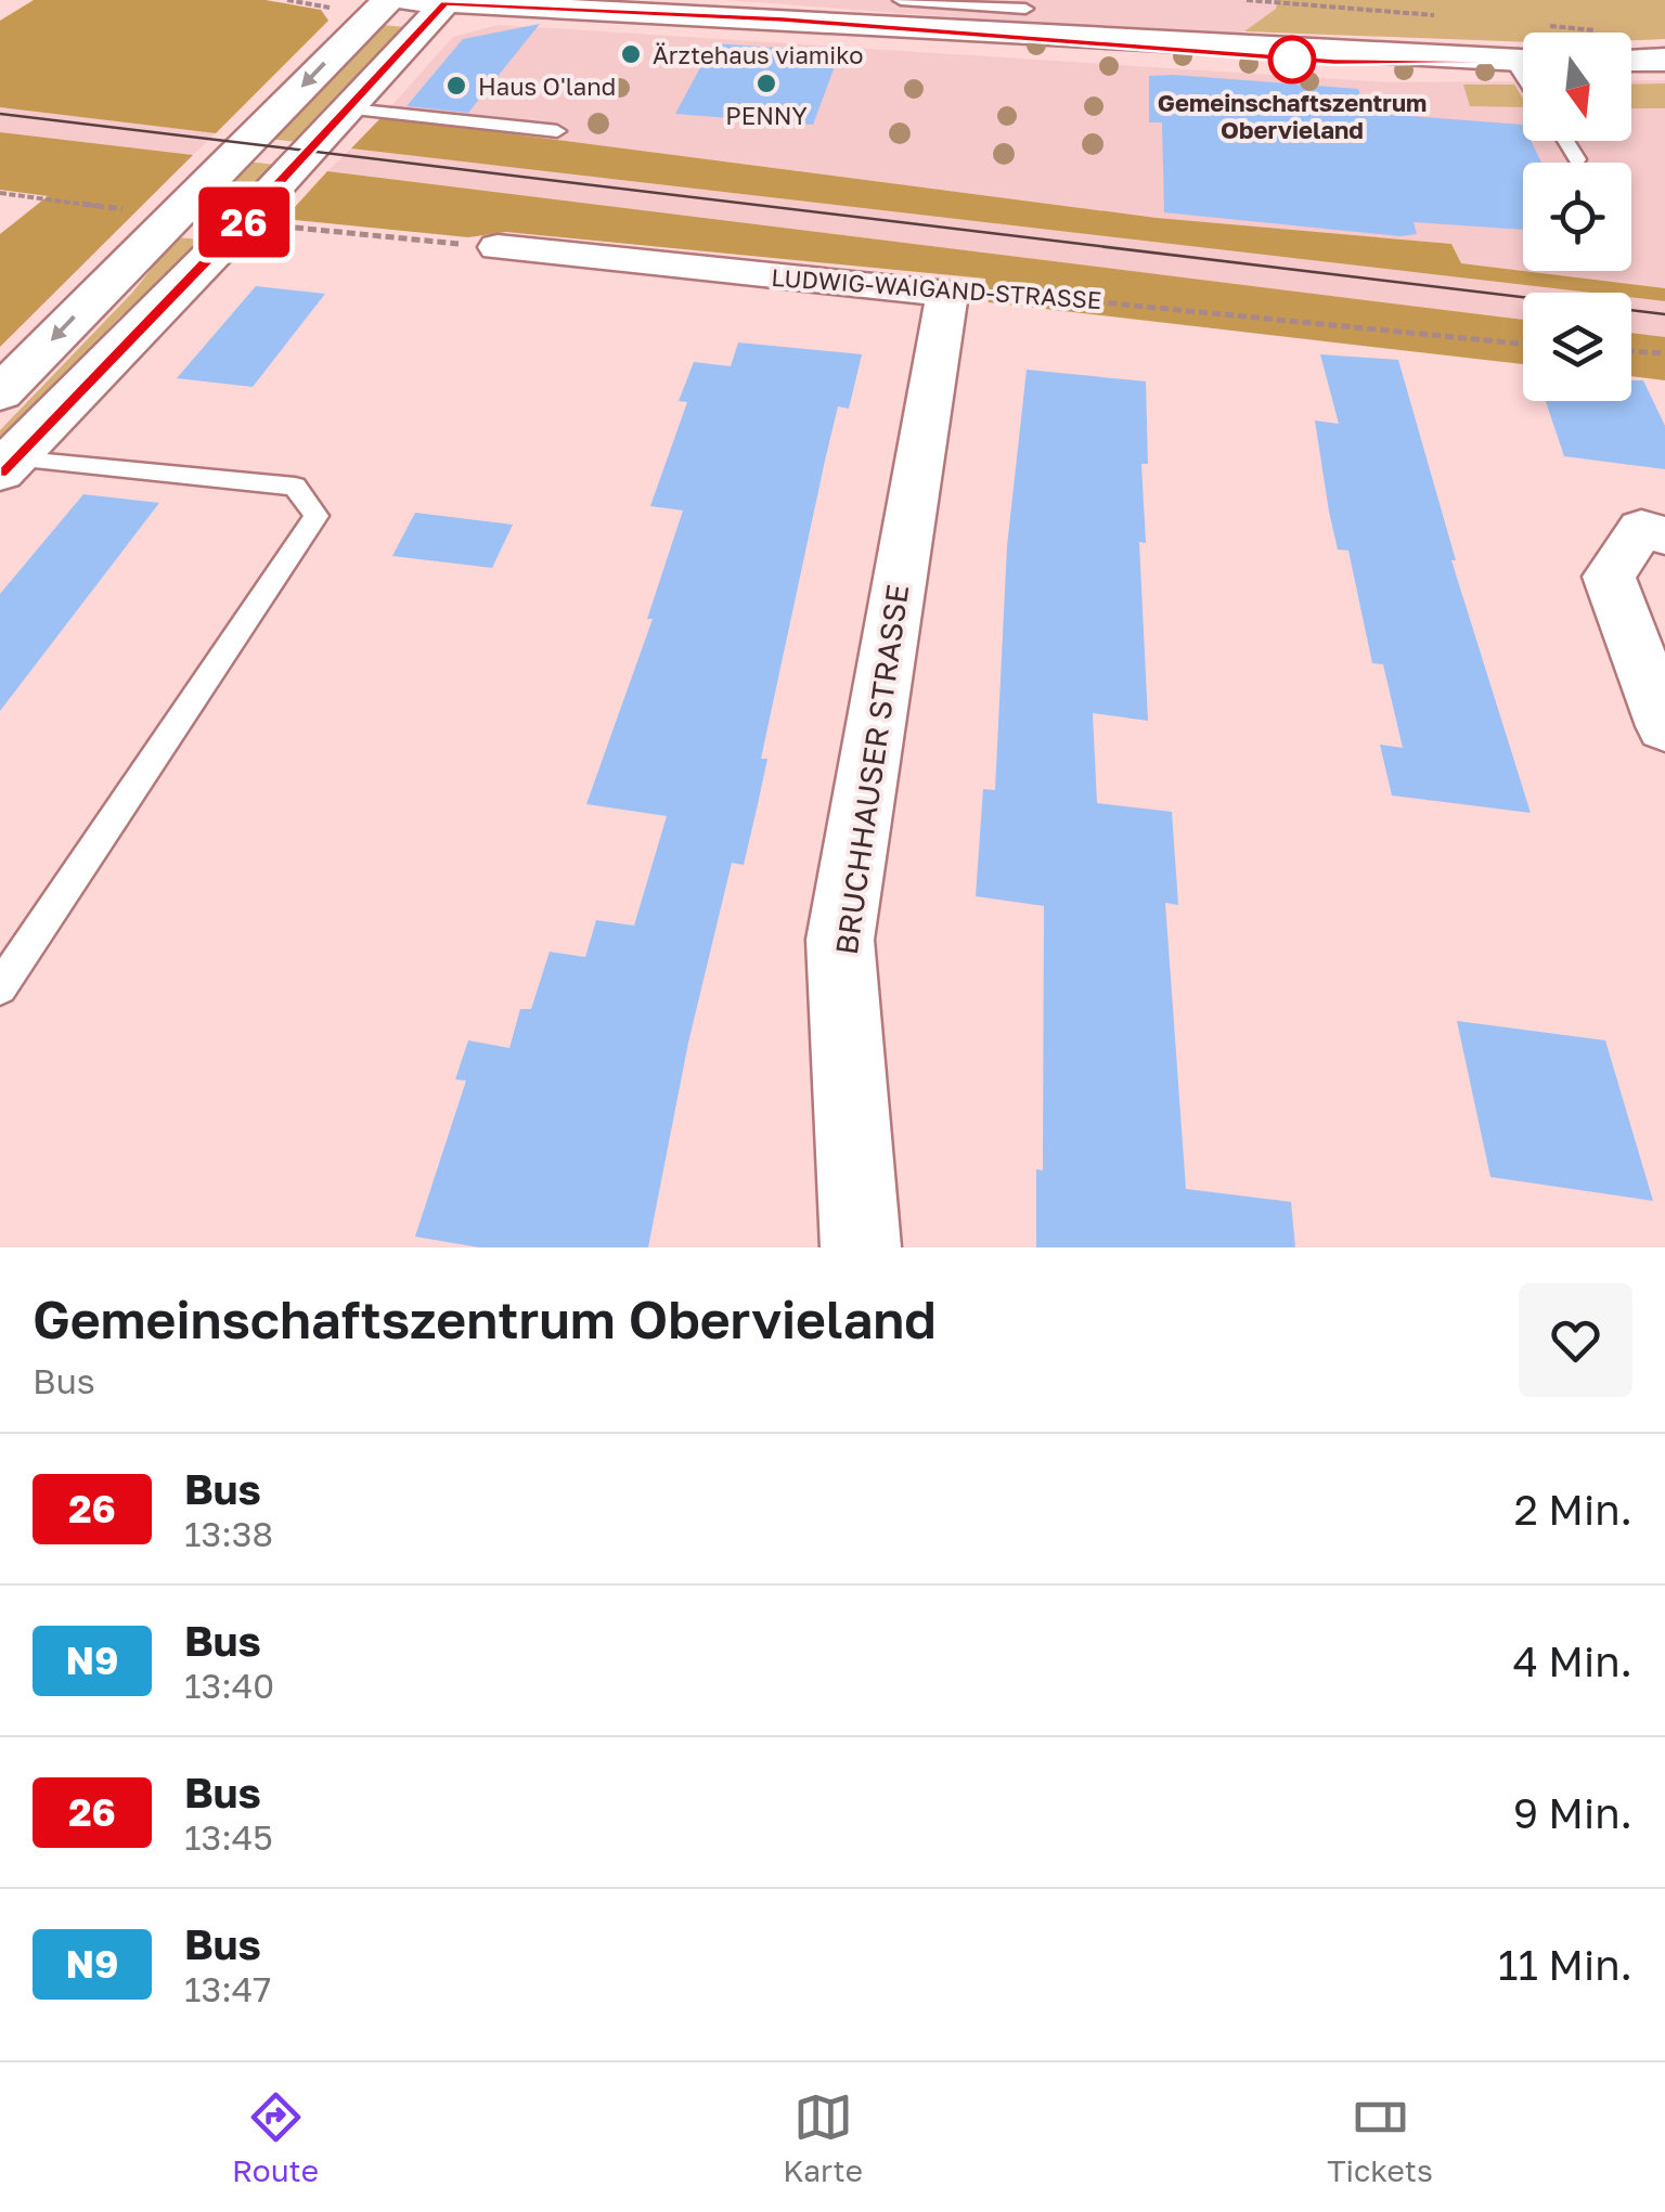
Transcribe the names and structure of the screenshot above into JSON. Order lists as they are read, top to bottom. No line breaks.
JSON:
{"streets":{"street":["LUDWIG-WAIGAND-STRASSE","BRUCHHAUSER STRASSE"]},"crossings":[["LUDWIG-WAIGAND-STRASSE","BRUCHHAUSER STRASSE"]],"places":["Ärztehaus viamiko","Gemeinschaftszentrum Obervieland","PENNY","Haus O'land"],"lines":["bus line 26"],"north":"bottom","page":{"on_map":"26","heading":["Gemeinschaftszentrum Obervieland","Bus"],"list":[{"mark":"26","name":"Bus","note":"13:38","value":"2 Min."},{"mark":"N9","name":"Bus","note":"13:40","value":"4 Min."},{"mark":"26","name":"Bus","note":"13:45","value":"9 Min."},{"mark":"N9","name":"Bus","note":"13:47","value":"11 Min."}],"tabs":["Route","Karte","Tickets"]}}
